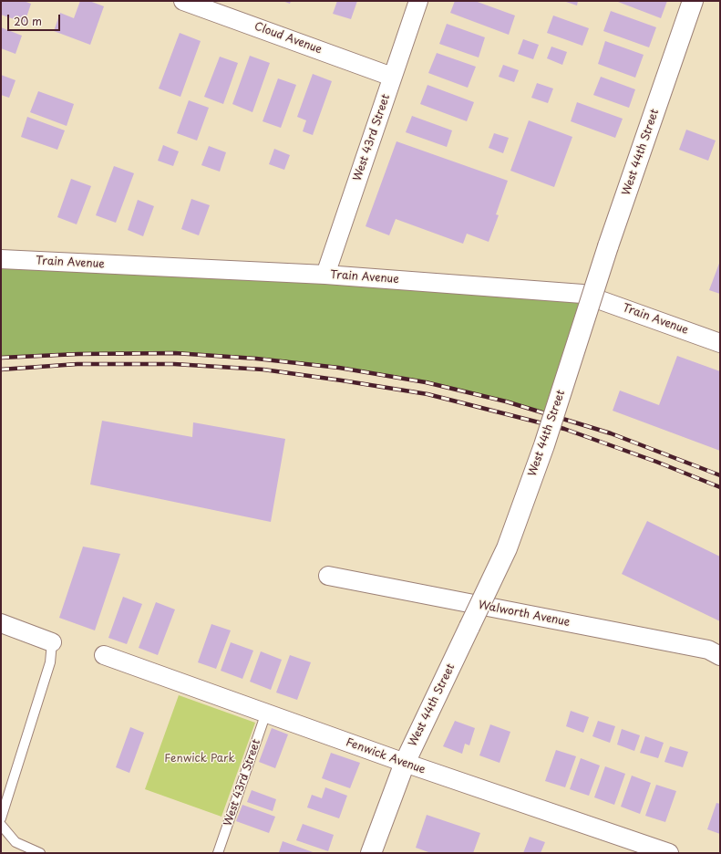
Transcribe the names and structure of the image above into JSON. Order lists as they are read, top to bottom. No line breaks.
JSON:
{"streets":{"street":["Cloud Avenue","West 43rd Street","West 44th Street","Train Avenue","Walworth Avenue","Fenwick Avenue"]},"crossings":[["Cloud Avenue","West 43rd Street"],["West 43rd Street","Train Avenue"],["West 43rd Street","Fenwick Avenue"],["West 44th Street","Fenwick Avenue"]],"parks":["Fenwick Park"],"scale_bar":"20 m"}
